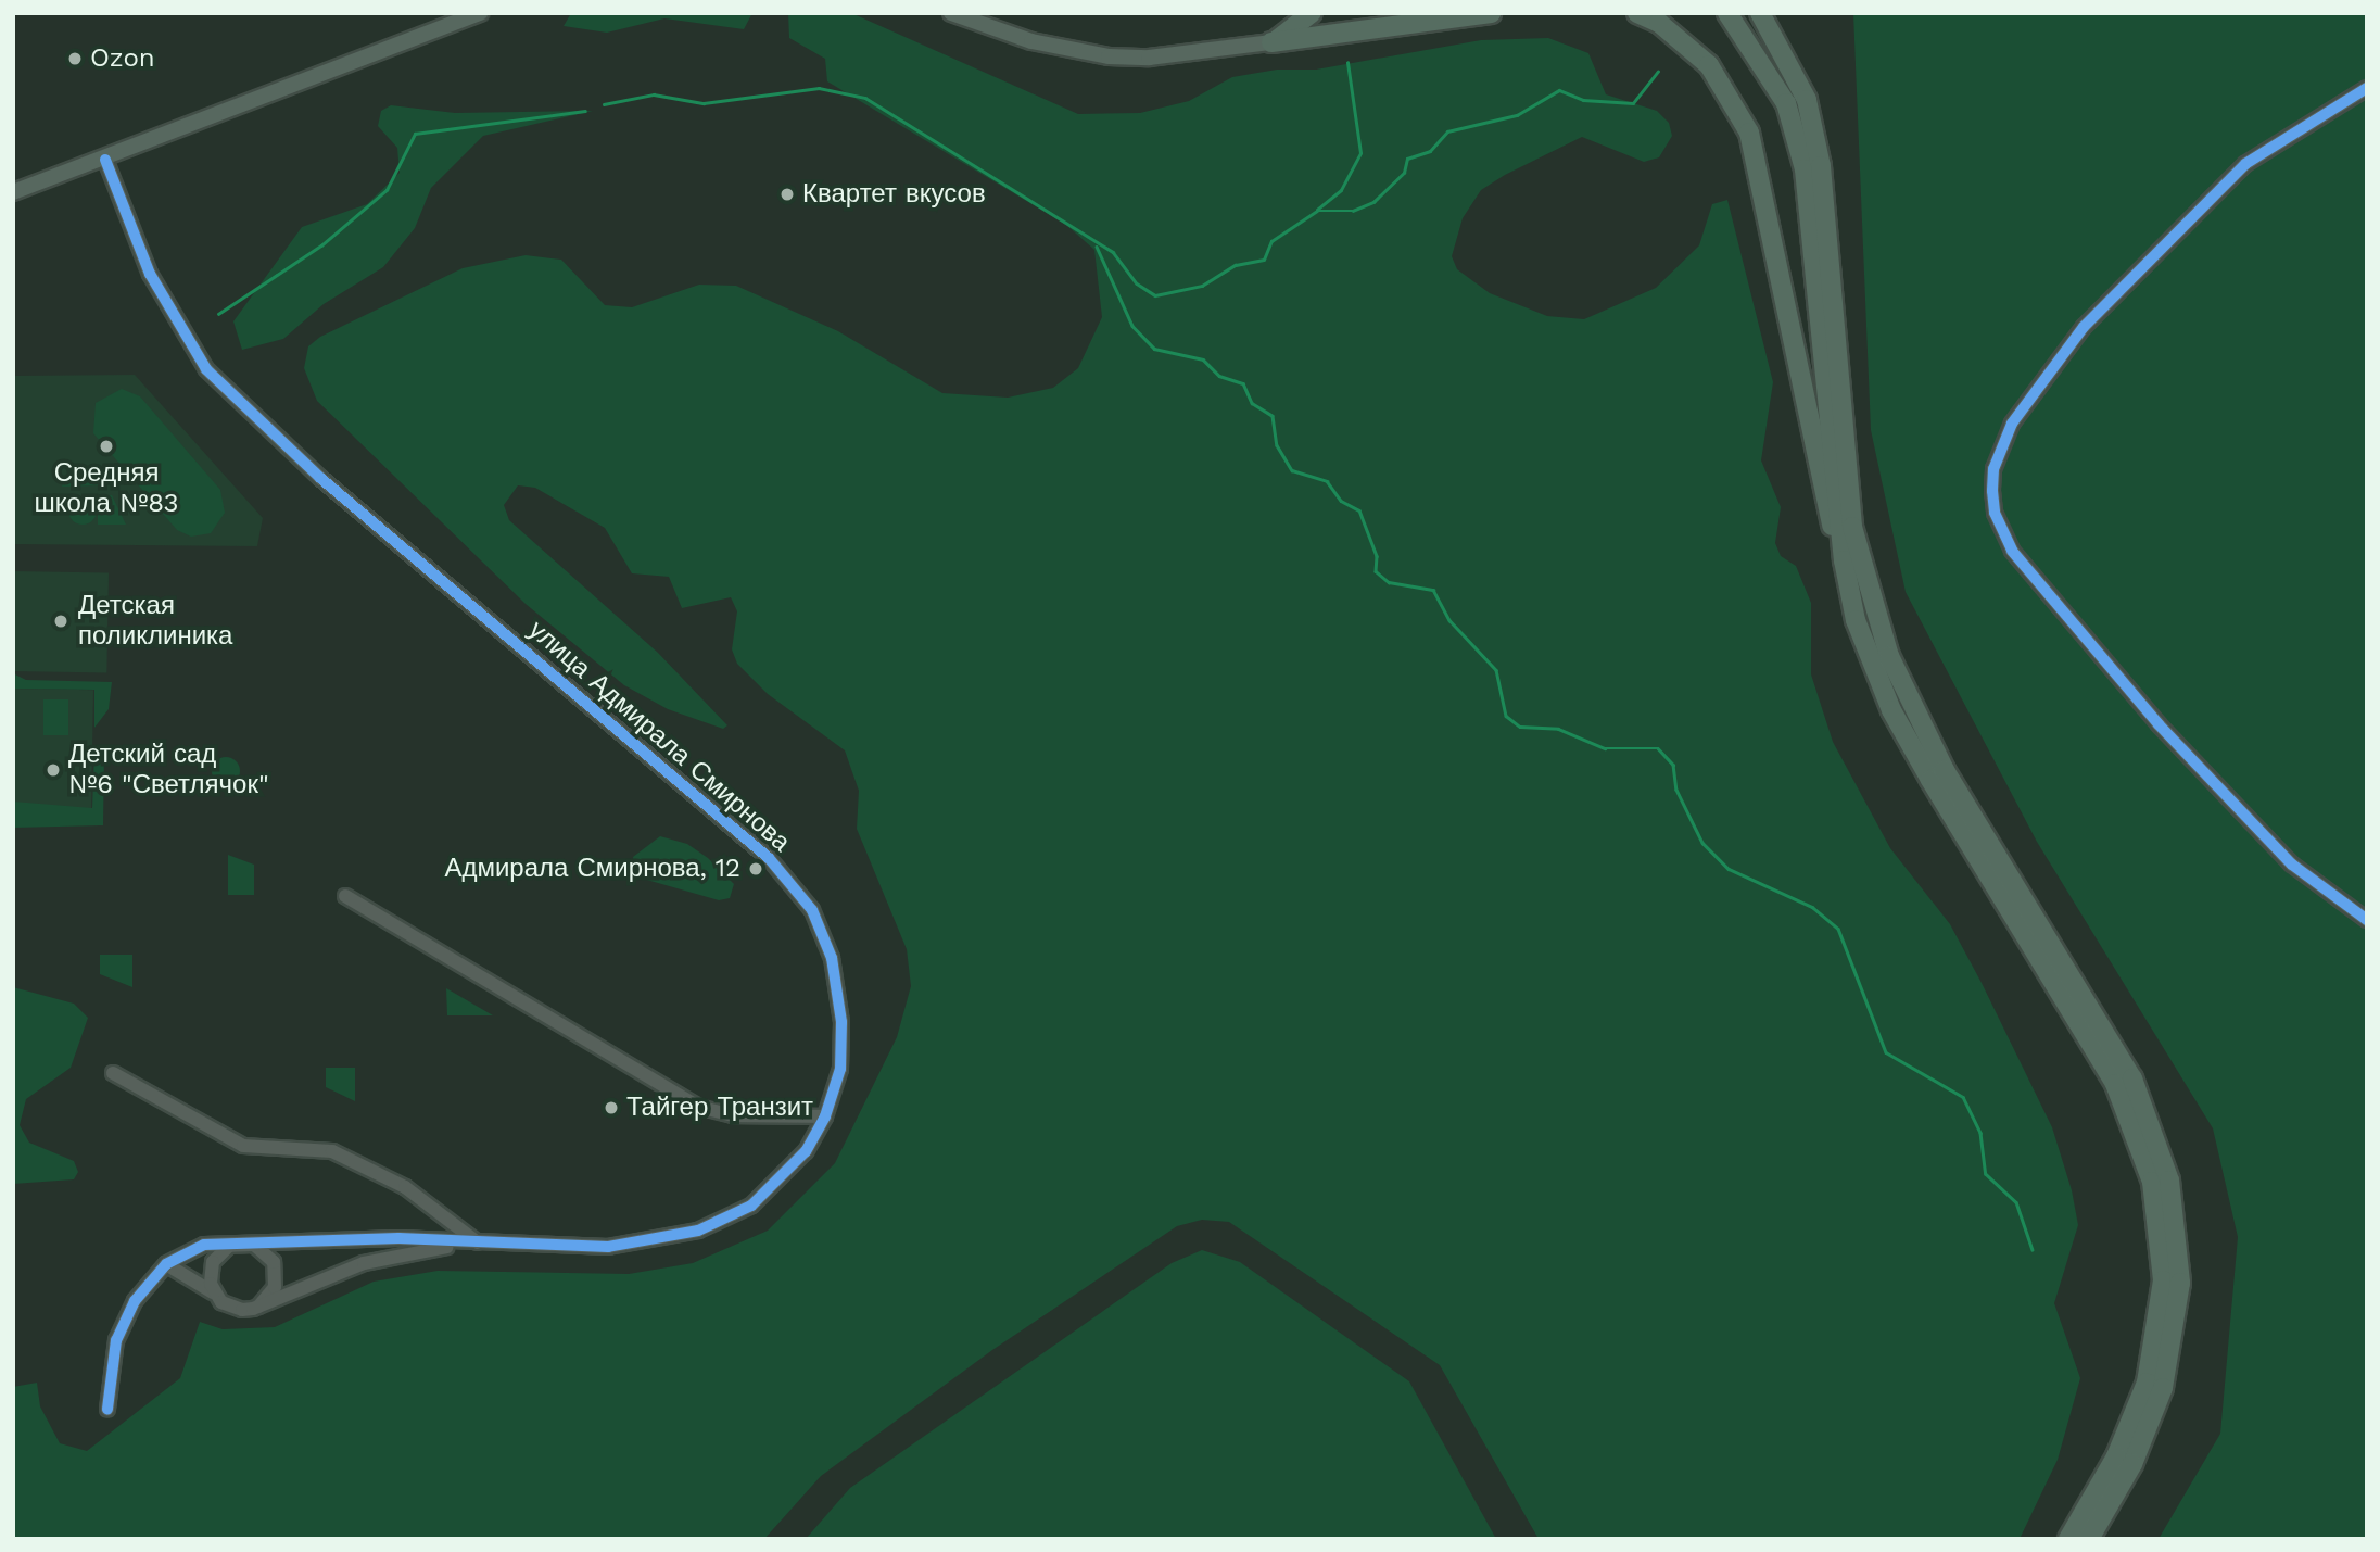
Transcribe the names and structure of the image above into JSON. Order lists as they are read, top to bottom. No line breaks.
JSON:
{"streets":{"street":["улица Адмирала Смирнова"]},"places":["Ozon","Квартет вкусов","Средняя школа №83","Детская поликлиника","Детский сад №6 \"Светлячок\"","Адмирала Смирнова, 12","Тайгер Транзит"]}
